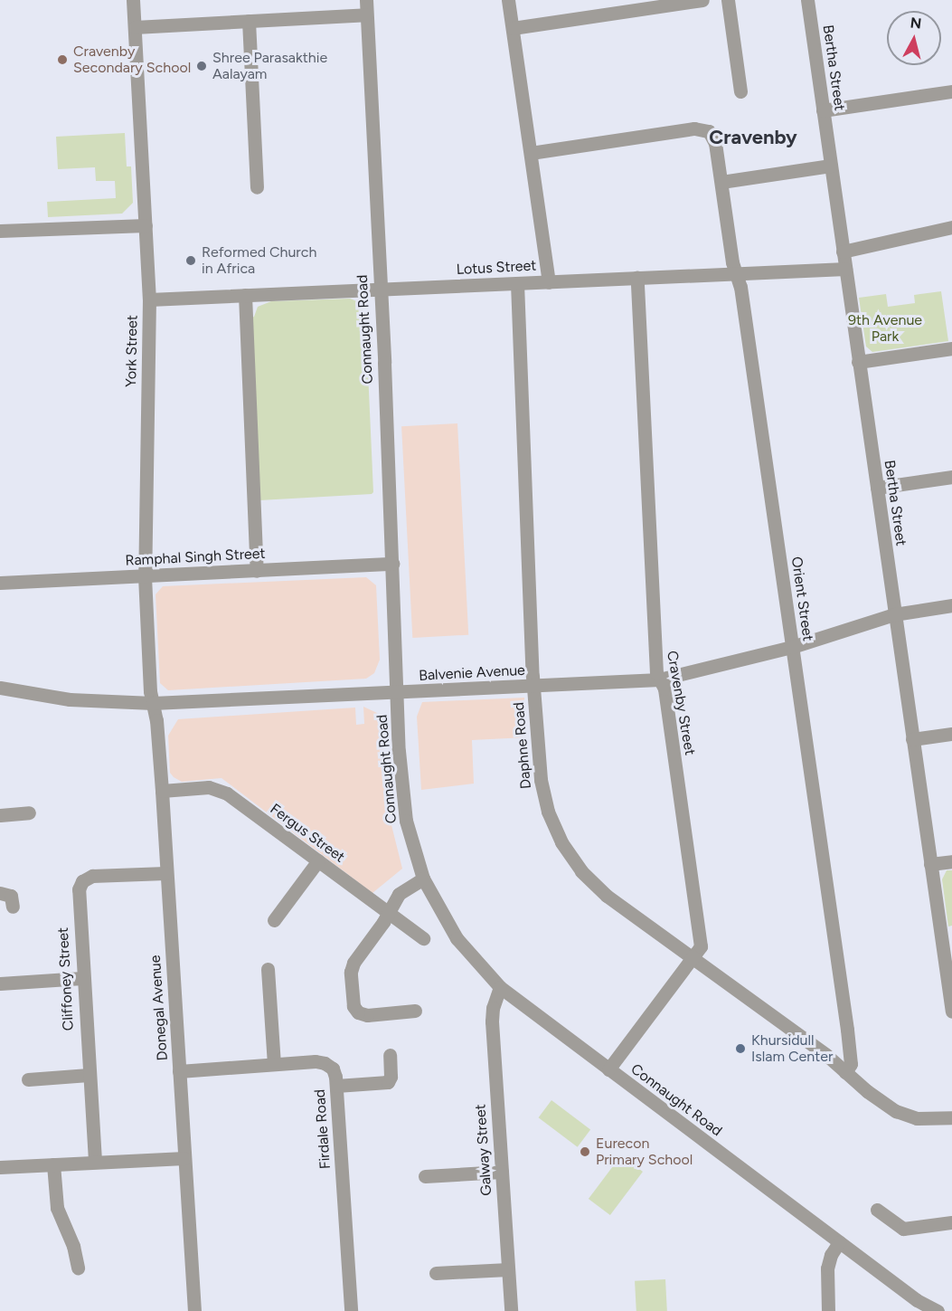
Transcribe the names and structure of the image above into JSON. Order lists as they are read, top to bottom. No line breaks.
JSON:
{"streets":{"street":["Bertha Street","Lotus Street","Connaught Road","York Street","Ramphal Singh Street","Orient Street","Balvenie Avenue","Cravenby Street","Daphne Road","Fergus Street","Cliffoney Street","Donegal Avenue","Firdale Road","Galway Street"]},"crossings":[["Bertha Street","Lotus Street"],["Bertha Street","Balvenie Avenue"],["Lotus Street","Connaught Road"],["Lotus Street","York Street"],["Lotus Street","Orient Street"],["Lotus Street","Cravenby Street"],["Lotus Street","Daphne Road"],["Connaught Road","Ramphal Singh Street"],["Connaught Road","Balvenie Avenue"],["Connaught Road","Cravenby Street"],["Connaught Road","Galway Street"],["York Street","Ramphal Singh Street"],["York Street","Balvenie Avenue"],["York Street","Donegal Avenue"],["Orient Street","Balvenie Avenue"],["Orient Street","Daphne Road"],["Balvenie Avenue","Cravenby Street"],["Balvenie Avenue","Daphne Road"],["Balvenie Avenue","Donegal Avenue"],["Cravenby Street","Daphne Road"],["Fergus Street","Donegal Avenue"],["Cliffoney Street","Donegal Avenue"],["Donegal Avenue","Firdale Road"]],"districts":["Cravenby"],"parks":["9th Avenue Park"],"places":["Cravenby Secondary School","Shree Parasakthie Aalayam","Reformed Church in Africa","Khursidull Islam Center","Eurecon Primary School"],"north":"top"}
